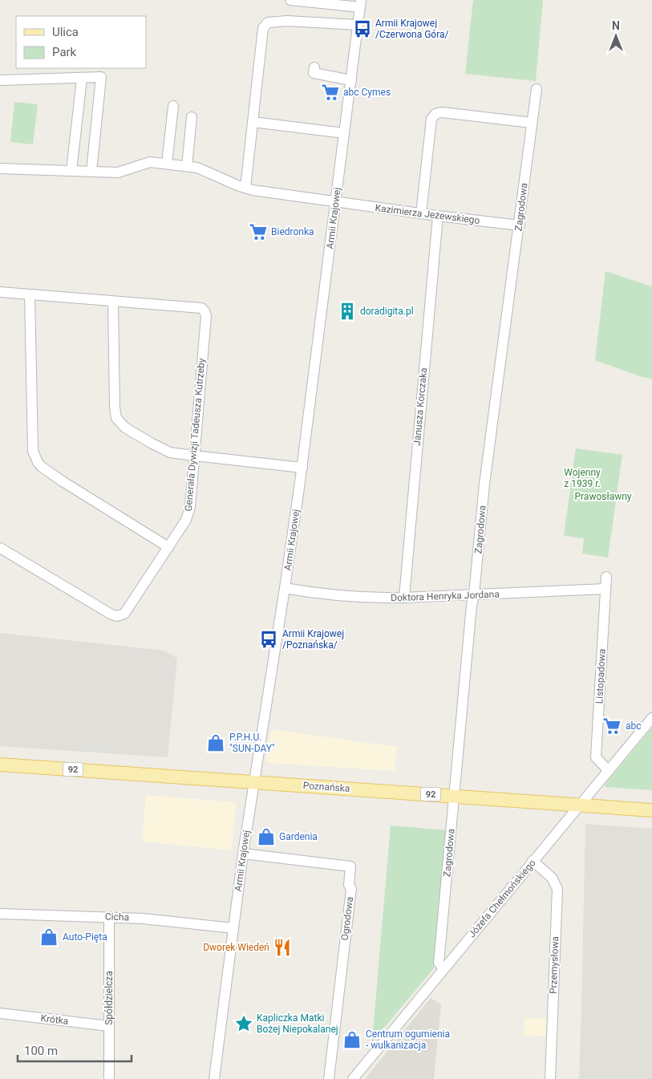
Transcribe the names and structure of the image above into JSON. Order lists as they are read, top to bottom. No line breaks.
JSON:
{"streets":{"main road":["92","Poznańska"],"street":["Zagrodowa","Kazimierza Jeżewskiego","Armii Krajowej","Janusza Korczaka","Generała Dywizji Tadeusza Kutrzeby","Doktora Henryka Jordana","Listopadowa","Józefa Chełmońskiego","Cicha","Ogrodowa","Przemysłowa","Spółdzielcza","Krótka"]},"crossings":[["Zagrodowa","Kazimierza Jeżewskiego"],["Zagrodowa","Doktora Henryka Jordana"],["Zagrodowa","Poznańska"],["Zagrodowa","Józefa Chełmońskiego"],["Kazimierza Jeżewskiego","Armii Krajowej"],["Kazimierza Jeżewskiego","Janusza Korczaka"],["Armii Krajowej","Doktora Henryka Jordana"],["Armii Krajowej","Poznańska"],["Armii Krajowej","Cicha"],["Armii Krajowej","Ogrodowa"],["Janusza Korczaka","Doktora Henryka Jordana"],["Doktora Henryka Jordana","Listopadowa"],["Listopadowa","Józefa Chełmońskiego"],["Poznańska","Józefa Chełmońskiego"],["Józefa Chełmońskiego","Przemysłowa"],["Cicha","Spółdzielcza"],["Spółdzielcza","Krótka"]],"parks":["Wojenny z 1939 r.","Prawosławny"],"places":{"bus stop":["Armii Krajowej /Czerwona Góra/","Armii Krajowej /Poznańska/"],"supermarket":["abc Cymes","Biedronka","abc"],"building":["doradigita.pl"],"shop":["P.P.H.U. \"SUN-DAY\"","Gardenia","Auto-Pięta","Centrum ogumienia - wulkanizacja"],"restaurant":["Dworek Wiedeń"],"place":["Kapliczka Matki Bożej Niepokalanej"]},"legend":["Ulica","Park"],"scale_bar":"100 m","north":"top"}
